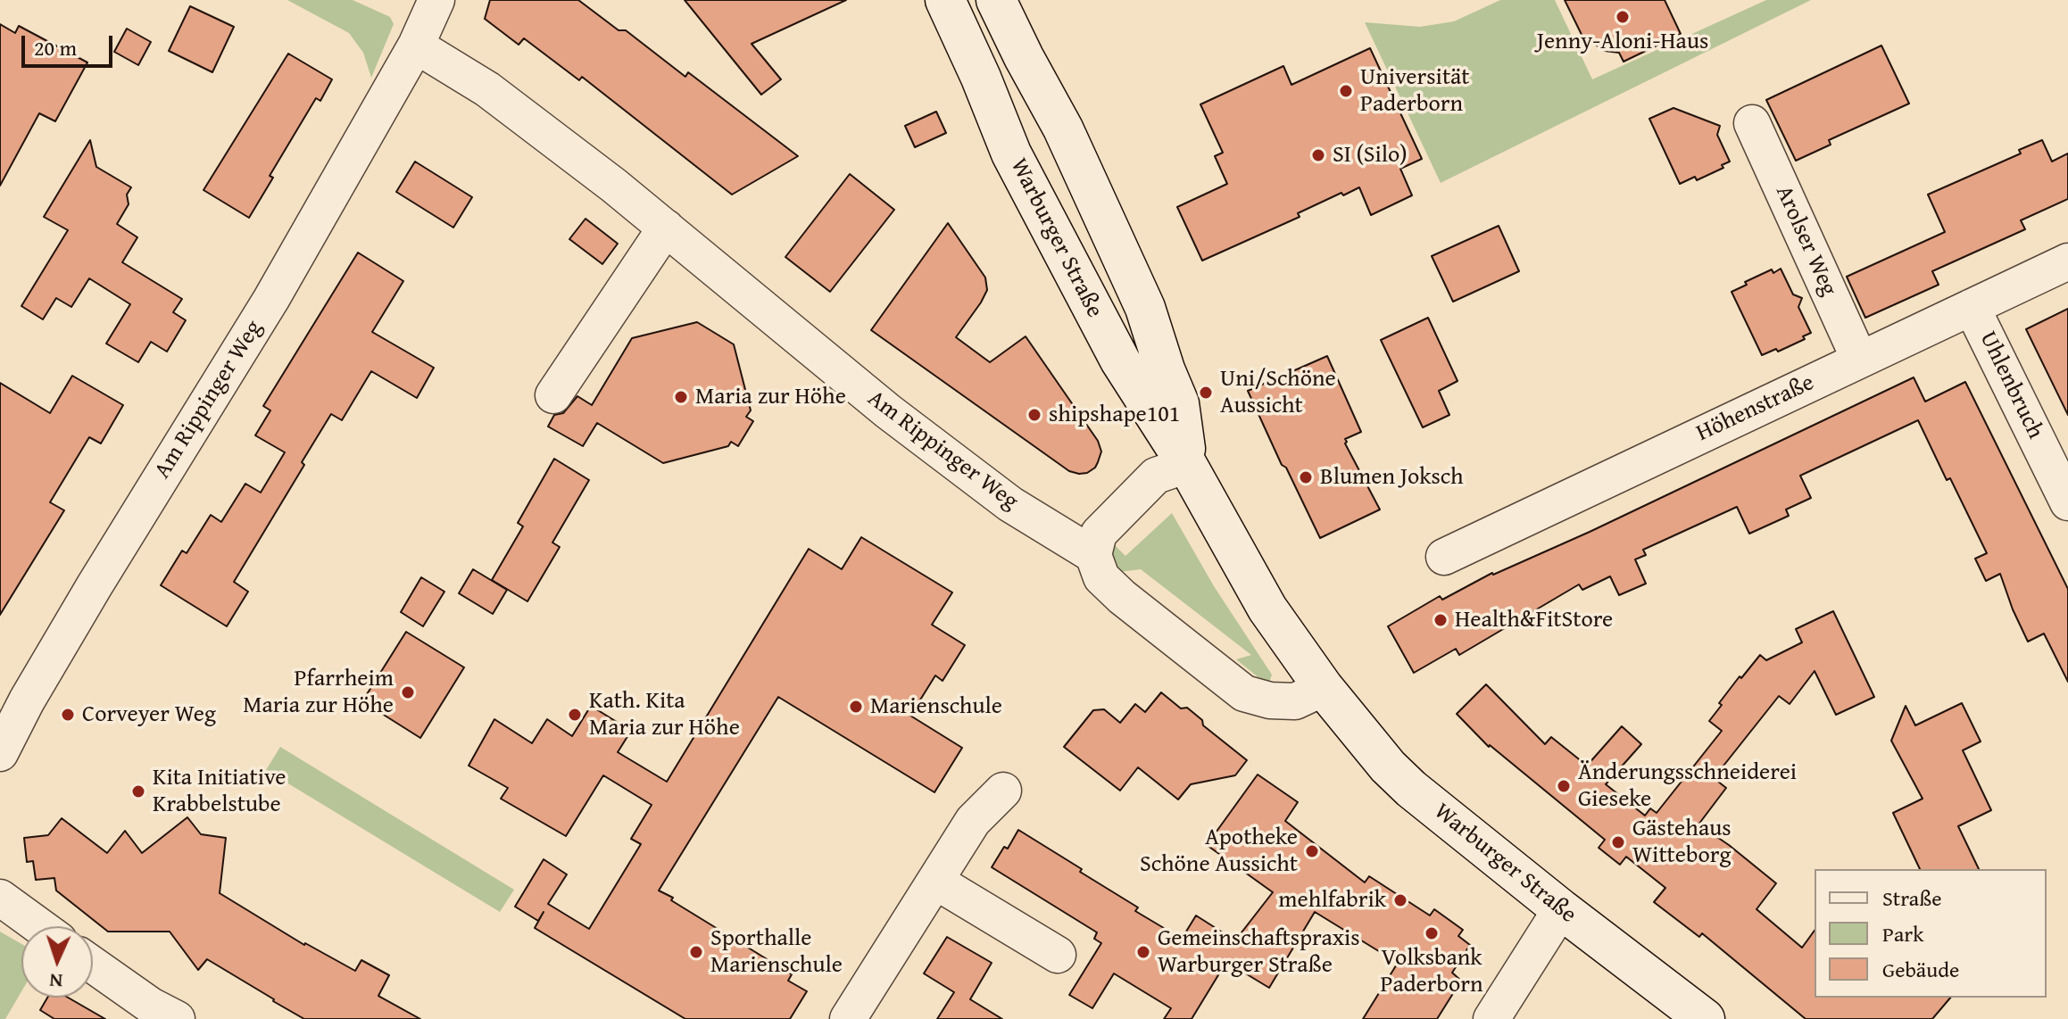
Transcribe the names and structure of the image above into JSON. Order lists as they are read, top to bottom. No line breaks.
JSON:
{"streets":{"main road":["Warburger Straße"],"street":["Arolser Weg","Uhlenbruch","Am Rippinger Weg","Höhenstraße"]},"crossings":[["Arolser Weg","Höhenstraße"],["Uhlenbruch","Höhenstraße"]],"places":["Jenny-Aloni-Haus","Universität Paderborn","SI (Silo)","Uni/Schöne Aussicht","Maria zur Höhe","shipshape101","Blumen Joksch","Health&FitStore","Pfarrheim Maria zur Höhe","Marienschule","Corveyer Weg","Kath. Kita Maria zur Höhe","Änderungsschneiderei Gieseke","Kita Initiative Krabbelstube","Gästehaus Witteborg","Apotheke Schöne Aussicht","mehlfabrik","Volksbank Paderborn","Sporthalle Marienschule","Gemeinschaftspraxis Warburger Straße"],"legend":["Straße","Park","Gebäude"],"scale_bar":"20 m","north":"bottom"}
